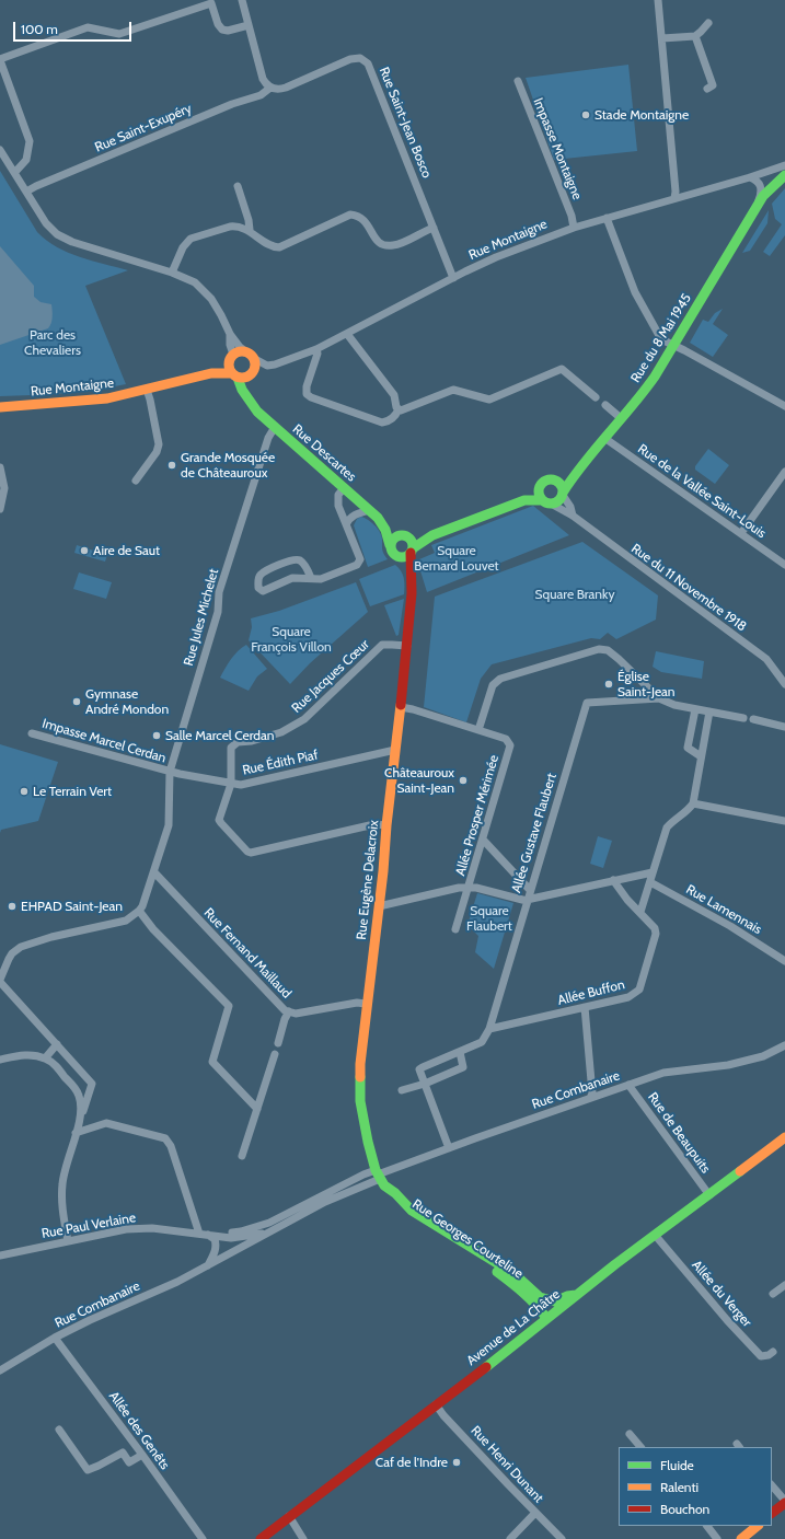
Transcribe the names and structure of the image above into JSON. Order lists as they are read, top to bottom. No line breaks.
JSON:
{"streets":{"street":["Rue Saint-Jean Bosco","Rue Saint-Exupéry","Impasse Montaigne","Rue Montaigne","Rue du 8 Mai 1945","Rue Descartes","Rue de la Vallée Saint-Louis","Rue du 11 Novembre 1918","Rue Jules Michelet","Rue Jacques Cœur","Impasse Marcel Cerdan","Rue Édith Piaf","Allée Prosper Mérimée","Allée Gustave Flaubert","Rue Eugène Delacroix","Rue Lamennais","Rue Fernand Maillaud","Allée Buffon","Rue Combanaire","Rue de Beaupuits","Rue Paul Verlaine","Rue Georges Courteline","Allée du Verger","Avenue de La Châtre","Allée des Genêts","Rue Henri Dunant"]},"crossings":[["Rue Saint-Jean Bosco","Rue Saint-Exupéry"],["Rue Saint-Jean Bosco","Rue Montaigne"],["Impasse Montaigne","Rue Montaigne"],["Rue Montaigne","Rue du 8 Mai 1945"],["Rue Montaigne","Rue Descartes"],["Rue du 8 Mai 1945","Rue de la Vallée Saint-Louis"],["Rue du 8 Mai 1945","Rue du 11 Novembre 1918"],["Rue Descartes","Rue Jules Michelet"],["Rue Descartes","Rue Eugène Delacroix"],["Rue Jules Michelet","Impasse Marcel Cerdan"],["Rue Jules Michelet","Rue Édith Piaf"],["Rue Jules Michelet","Rue Fernand Maillaud"],["Rue Jacques Cœur","Rue Édith Piaf"],["Rue Jacques Cœur","Rue Eugène Delacroix"],["Impasse Marcel Cerdan","Rue Édith Piaf"],["Rue Édith Piaf","Rue Eugène Delacroix"],["Allée Prosper Mérimée","Rue Eugène Delacroix"],["Allée Gustave Flaubert","Allée Buffon"],["Rue Eugène Delacroix","Rue Fernand Maillaud"],["Rue Eugène Delacroix","Rue Combanaire"],["Rue Eugène Delacroix","Rue Georges Courteline"],["Rue Combanaire","Rue de Beaupuits"],["Rue Combanaire","Rue Paul Verlaine"],["Rue Combanaire","Rue Georges Courteline"],["Rue Combanaire","Allée des Genêts"],["Rue de Beaupuits","Avenue de La Châtre"],["Rue Georges Courteline","Avenue de La Châtre"],["Allée du Verger","Avenue de La Châtre"],["Avenue de La Châtre","Rue Henri Dunant"]],"parks":["Parc des Chevaliers","Square Bernard Louvet","Square Branky","Square François Villon","Square Flaubert"],"places":["Stade Montaigne","Grande Mosquée de Châteauroux","Aire de Saut","Église Saint-Jean","Gymnase André Mondon","Salle Marcel Cerdan","Châteauroux Saint-Jean","Le Terrain Vert","EHPAD Saint-Jean","Caf de l'Indre"],"legend":["Fluide","Ralenti","Bouchon"],"scale_bar":"100 m"}
